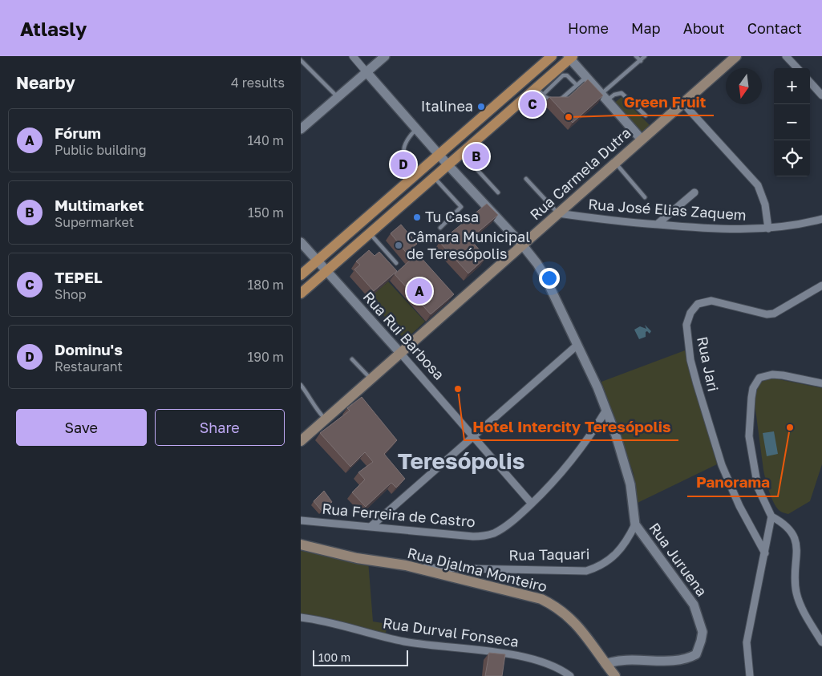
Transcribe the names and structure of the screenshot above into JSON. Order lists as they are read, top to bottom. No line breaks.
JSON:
{"streets":{"main road":["Rua Carmela Dutra","Rua Djalma Monteiro"],"street":["Rua José Elias Zaquem","Rua Rui Barbosa","Rua Jari","Rua Ferreira de Castro","Rua Taquari","Rua Juruena","Rua Durval Fonseca"]},"crossings":[["Rua Carmela Dutra","Rua José Elias Zaquem"],["Rua Carmela Dutra","Rua Rui Barbosa"],["Rua Carmela Dutra","Rua Juruena"],["Rua Rui Barbosa","Rua Ferreira de Castro"],["Rua Ferreira de Castro","Rua Juruena"],["Rua Taquari","Rua Juruena"],["Rua Taquari","Rua Djalma Monteiro"],["Rua Juruena","Rua Djalma Monteiro"]],"districts":["Teresópolis"],"places":["Italinea","Green Fruit","Tu Casa","Câmara Municipal de Teresópolis","Hotel Intercity Teresópolis","Panorama"],"scale_bar":"100 m","north":"bottom","page":{"header":"Atlasly","nav":["Home","Map","About","Contact"],"heading":["Nearby","4 results"],"map_buttons":["+","−"],"pins":["C","B","D","A"],"list":[{"mark":"A","name":"Fórum","note":"Public building","value":"140 m"},{"mark":"B","name":"Multimarket","note":"Supermarket","value":"150 m"},{"mark":"C","name":"TEPEL","note":"Shop","value":"180 m"},{"mark":"D","name":"Dominu's","note":"Restaurant","value":"190 m"}],"buttons":["Save","Share"],"scale":"100 m"}}
